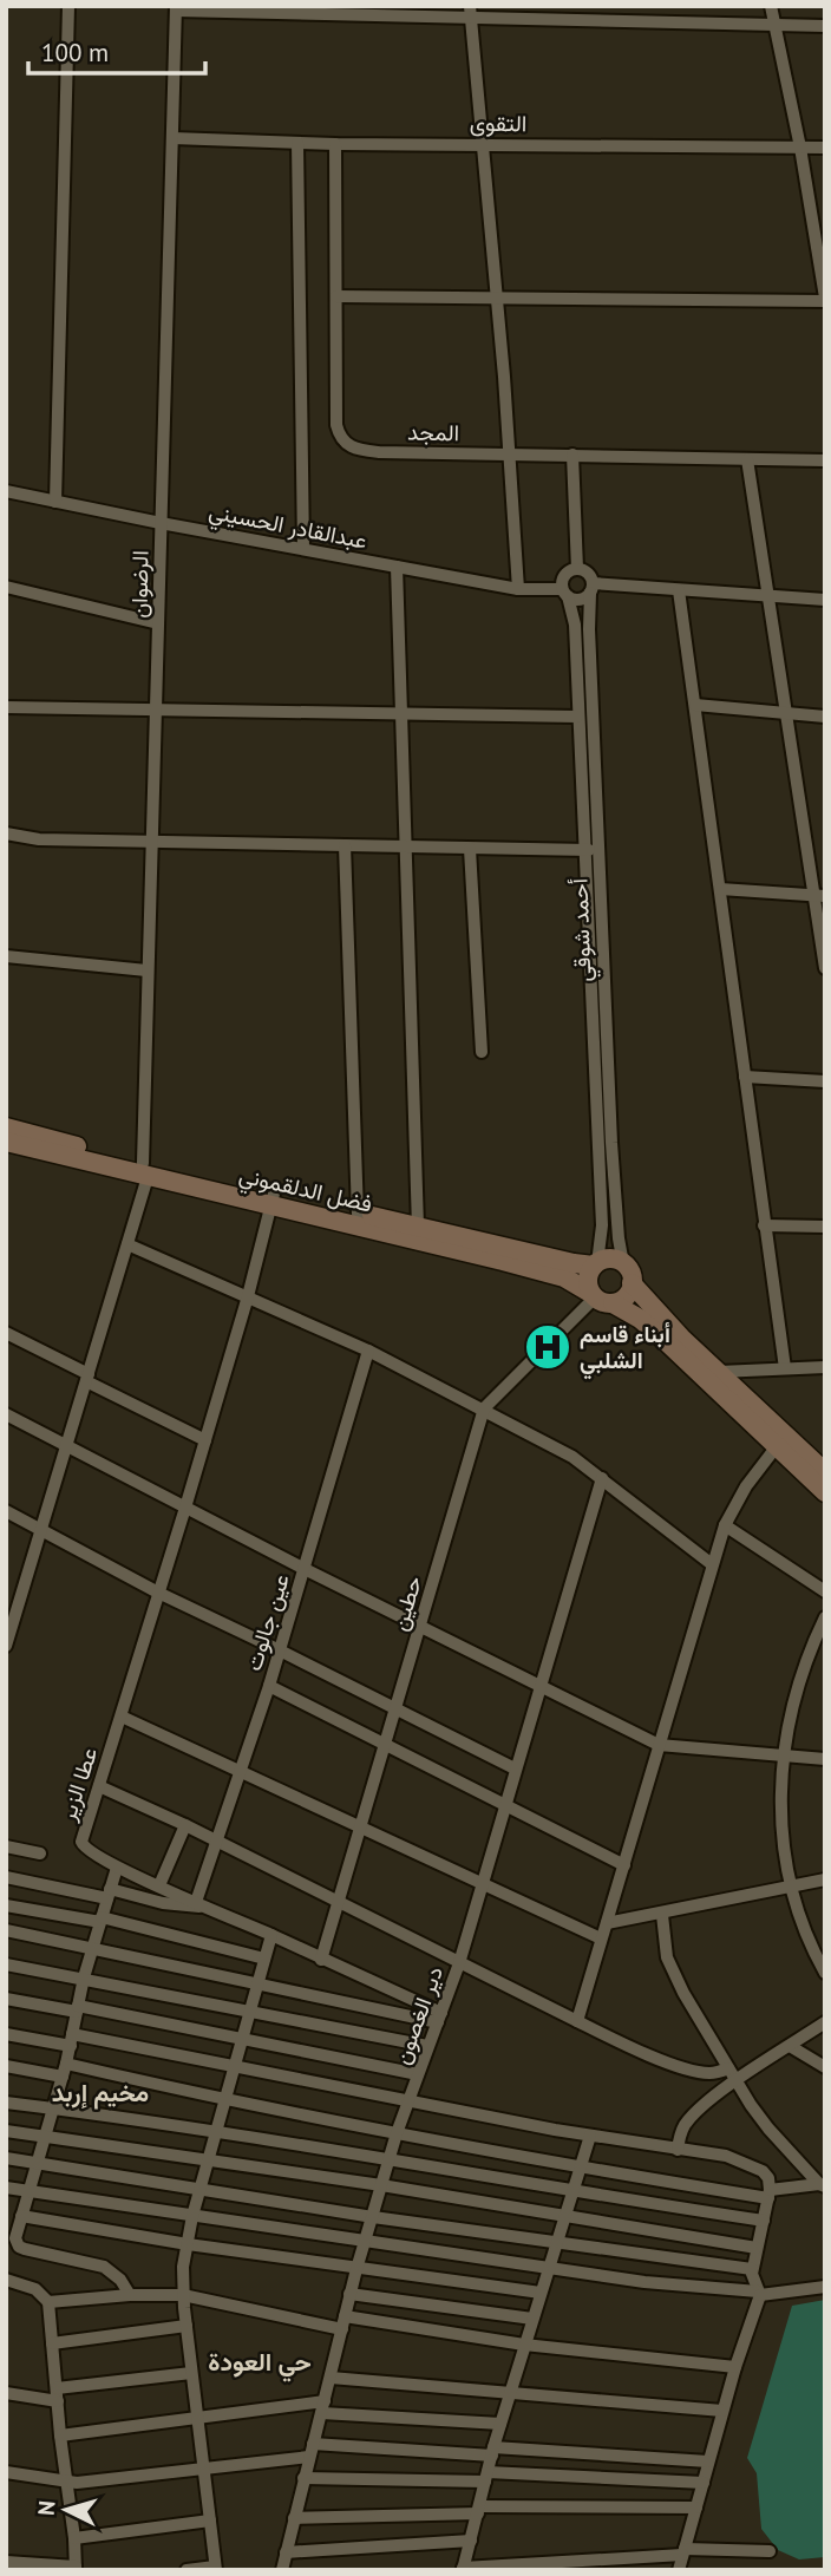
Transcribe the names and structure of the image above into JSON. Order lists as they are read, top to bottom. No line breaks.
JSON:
{"streets":{"main road":["فضل الدلقموني"],"street":["التقوى","المجد","عبدالقادر الحسيني","الرضوان","أحمد شوقي","حطين","عين جالوت","عطا الزير","دير الغصون"]},"crossings":[["التقوى","المجد"],["التقوى","الرضوان"],["عبدالقادر الحسيني","الرضوان"],["عبدالقادر الحسيني","أحمد شوقي"],["الرضوان","فضل الدلقموني"],["أحمد شوقي","فضل الدلقموني"],["أحمد شوقي","حطين"],["فضل الدلقموني","حطين"],["فضل الدلقموني","عطا الزير"]],"districts":["مخيم إربد","حي العودة"],"places":{"hospital":["أبناء قاسم الشلبي"]},"scale_bar":"100 m","north":"left"}
